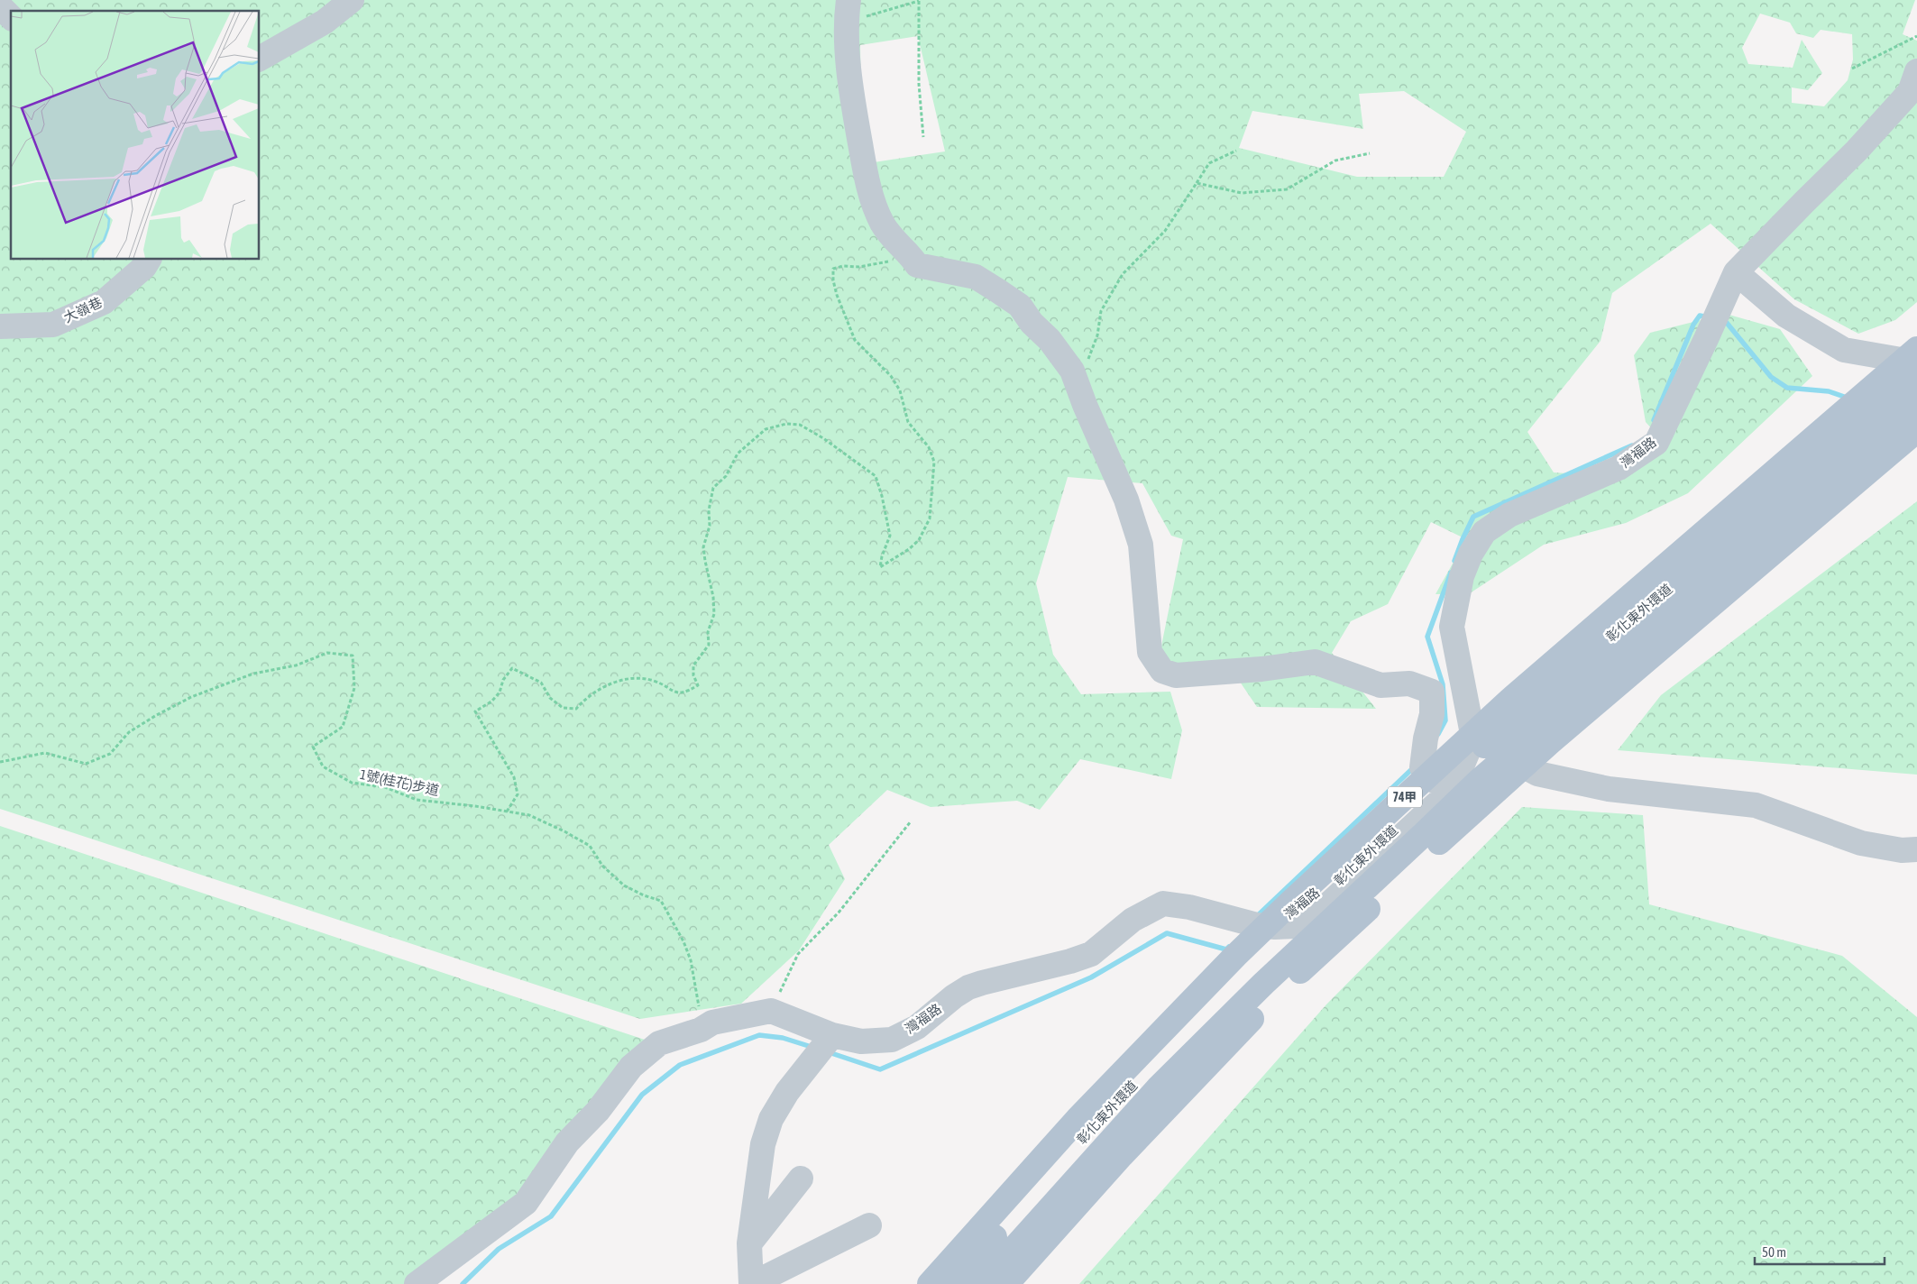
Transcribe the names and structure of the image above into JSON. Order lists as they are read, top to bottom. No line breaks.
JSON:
{"streets":{"main road":["彰化東外環道","74甲"],"street":["大嶺巷","灣福路"],"path":["1號(桂花)步道"]},"scale_bar":"50 m"}
